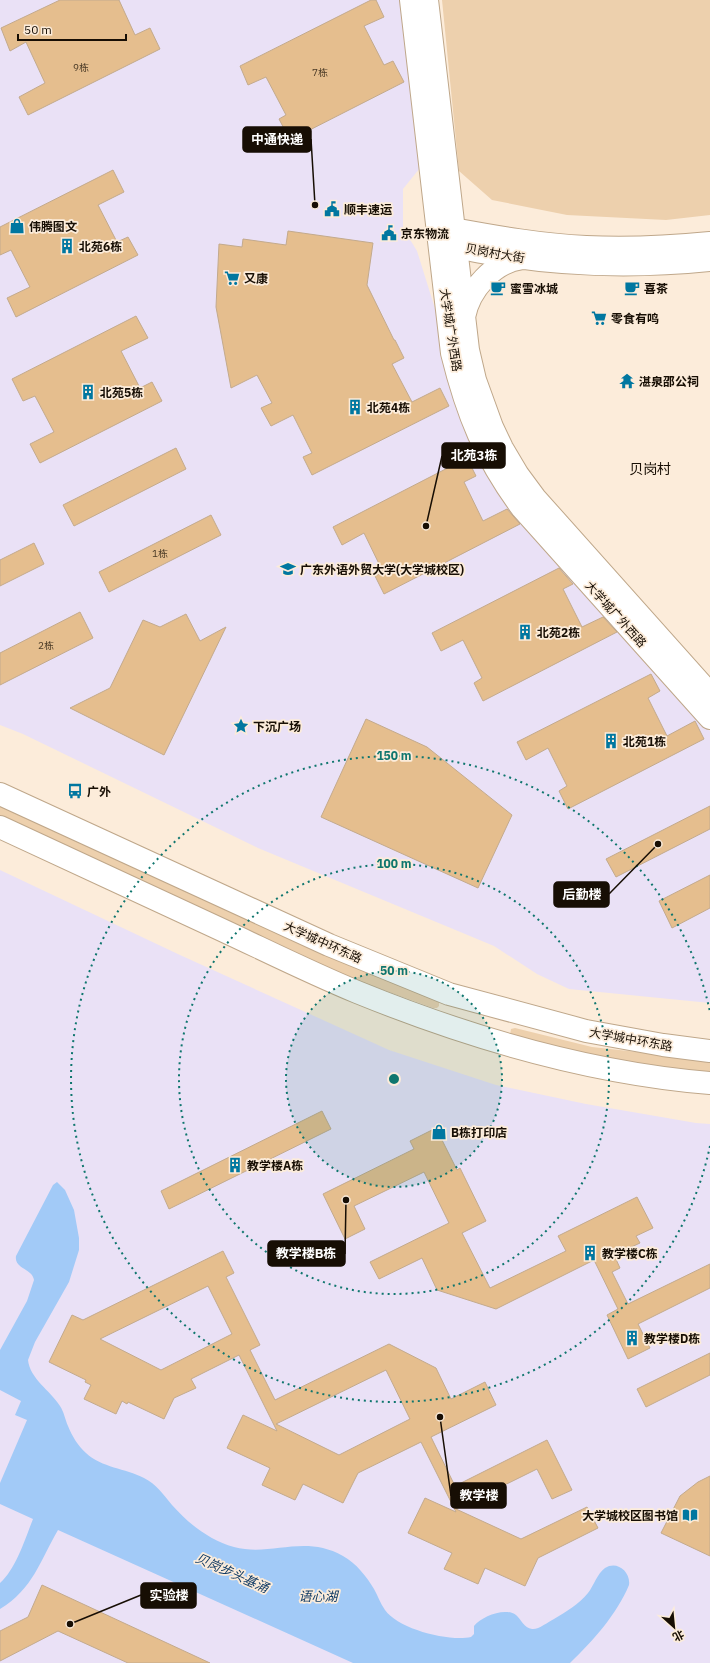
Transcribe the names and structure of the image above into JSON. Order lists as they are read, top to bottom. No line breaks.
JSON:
{"streets":{"main road":["贝岗村大街","大学城广外西路","大学城中环东路"]},"crossings":[["贝岗村大街","大学城广外西路"]],"districts":["贝岗村"],"water":["贝岗步头基涌","语心湖"],"places":{"other":["中通快递","北苑3栋","后勤楼","教学楼B栋","教学楼","实验楼"],"public building":["顺丰速运","京东物流"],"shop":["伟腾图文","B栋打印店"],"building":["北苑6栋","北苑5栋","北苑4栋","北苑2栋","北苑1栋","教学楼A栋","教学楼C栋","教学楼D栋"],"supermarket":["又康","零食有鸣"],"cafe":["蜜雪冰城","喜茶"],"temple":["湛泉邵公祠"],"school or university":["广东外语外贸大学(大学城校区)"],"place":["下沉广场"],"bus stop":["广外"],"library":["大学城校区图书馆"]},"house_numbers":["9栋","7栋","1栋","2栋"],"scale_bar":"50 m","north":"bottom right","rings":["150 m","100 m","50 m"]}
